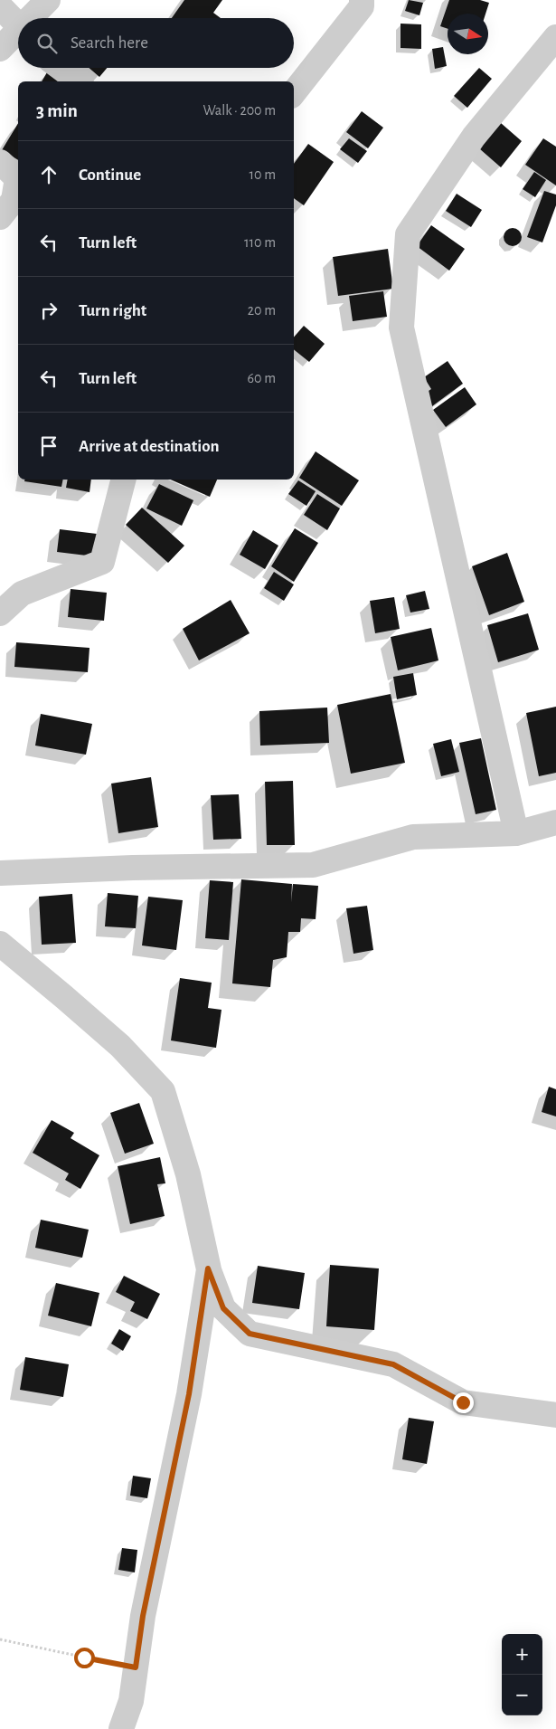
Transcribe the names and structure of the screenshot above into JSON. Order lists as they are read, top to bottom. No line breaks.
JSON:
{"north":"right","page":{"search":"Search here","heading":["3 min","Walk · 200 m"],"list":[["Continue","10 m"],["Turn left","110 m"],["Turn right","20 m"],["Turn left","60 m"],"Arrive at destination"],"map_buttons":["+","−"]}}
